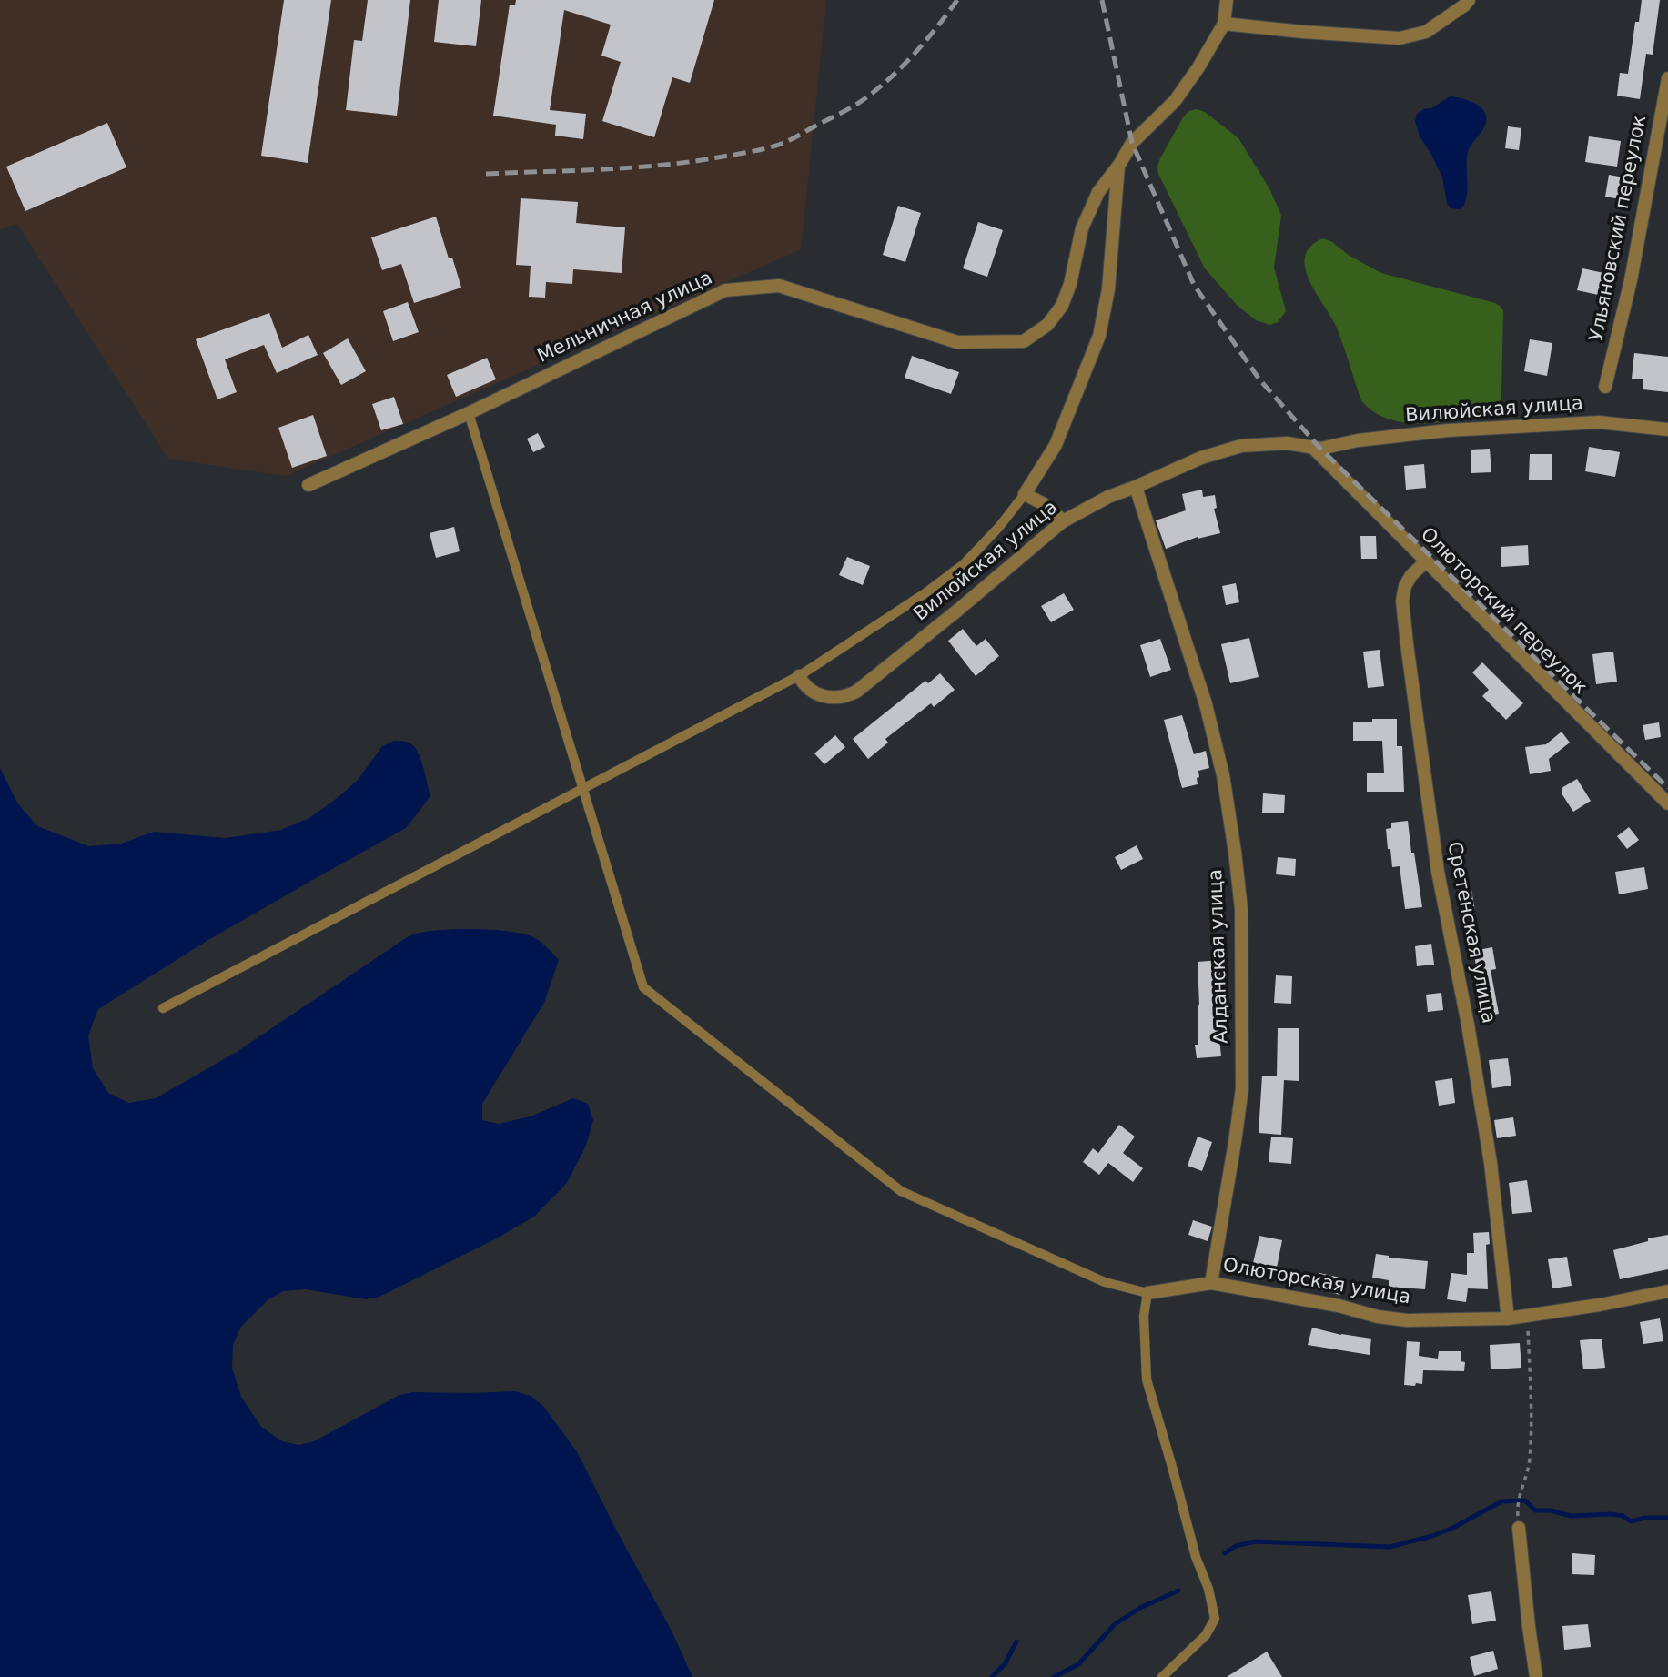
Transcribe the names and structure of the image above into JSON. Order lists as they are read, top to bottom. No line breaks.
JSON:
{"streets":{"street":["Ульяновский переулок","Мельничная улица","Вилюйская улица","Олюторский переулок","Сретенская улица","Алданская улица","Олюторская улица"]},"crossings":[["Вилюйская улица","Олюторский переулок"],["Вилюйская улица","Алданская улица"],["Олюторский переулок","Сретенская улица"],["Сретенская улица","Олюторская улица"],["Алданская улица","Олюторская улица"]]}
